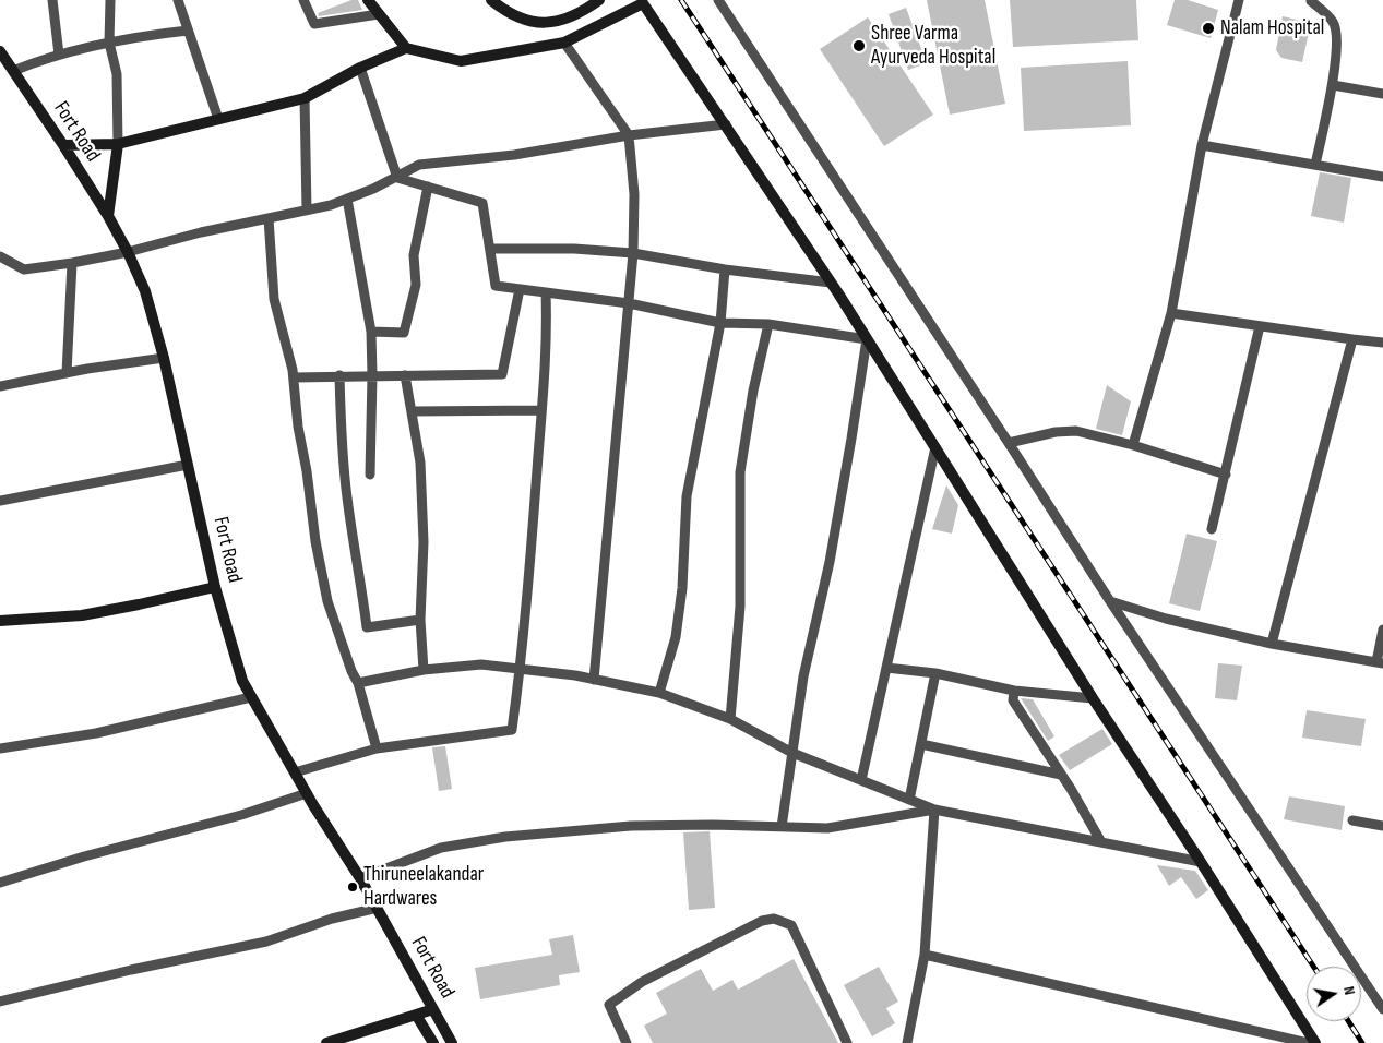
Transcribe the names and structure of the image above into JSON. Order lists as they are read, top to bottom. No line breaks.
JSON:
{"streets":{"street":["Fort Road"]},"places":["Nalam Hospital","Shree Varma Ayurveda Hospital","Thiruneelakandar Hardwares"],"north":"right"}
